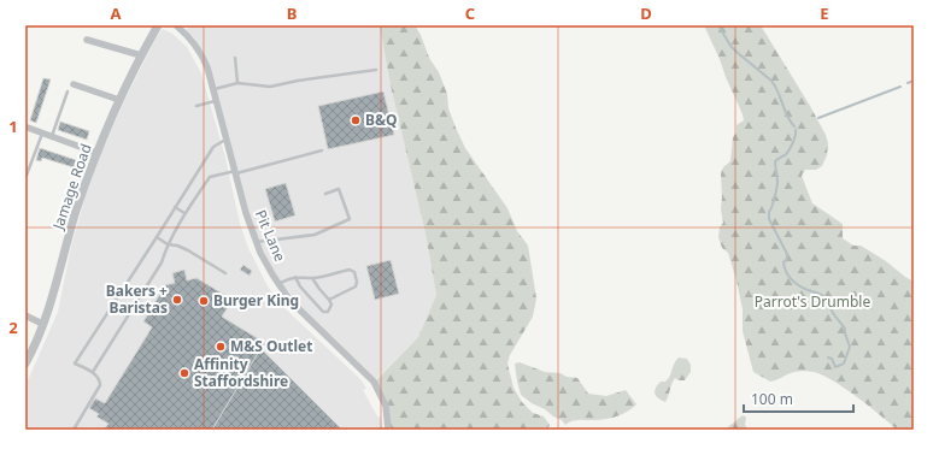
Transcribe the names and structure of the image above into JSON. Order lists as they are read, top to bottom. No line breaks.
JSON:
{"streets":{"street":["Jamage Road","Pit Lane"]},"parks":["Parrot's Drumble"],"places":["B&Q","Bakers + Baristas","Burger King","M&S Outlet","Affinity Staffordshire"],"scale_bar":"100 m","grid":{"columns":["A","B","C","D","E"],"rows":["1","2"]}}
